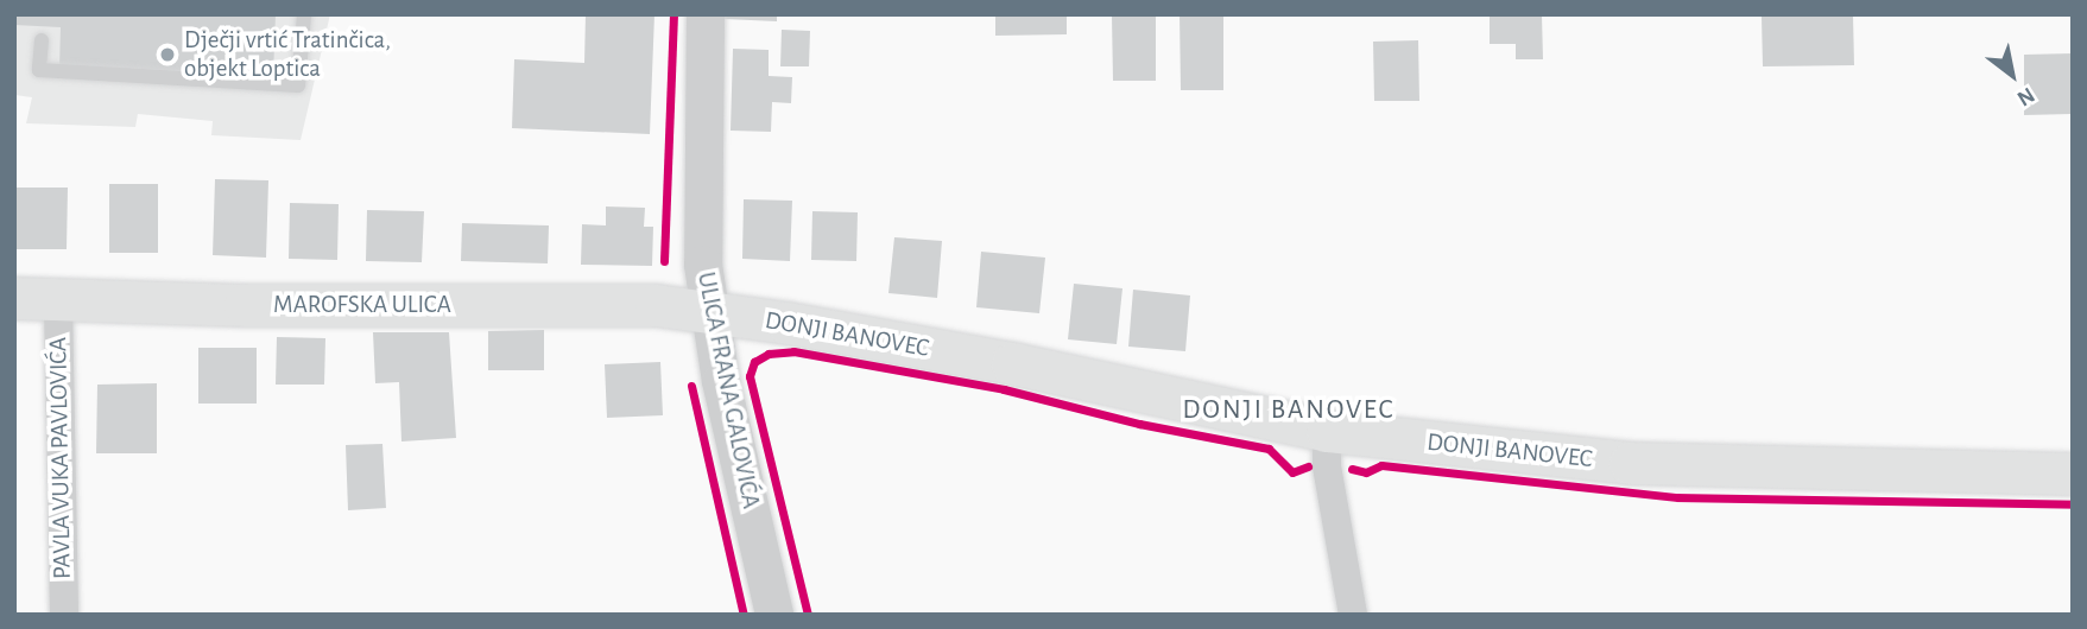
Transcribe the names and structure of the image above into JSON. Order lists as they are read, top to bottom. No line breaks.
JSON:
{"streets":{"main road":["MAROFSKA ULICA","DONJI BANOVEC"],"street":["ULICA FRANA GALOVIĆA","PAVLA VUKA PAVLOVIĆA"]},"crossings":[["MAROFSKA ULICA","DONJI BANOVEC"],["MAROFSKA ULICA","ULICA FRANA GALOVIĆA"],["MAROFSKA ULICA","PAVLA VUKA PAVLOVIĆA"],["DONJI BANOVEC","ULICA FRANA GALOVIĆA"]],"districts":["DONJI BANOVEC"],"places":["Dječji vrtić Tratinčica, objekt Loptica"],"north":"bottom right"}
